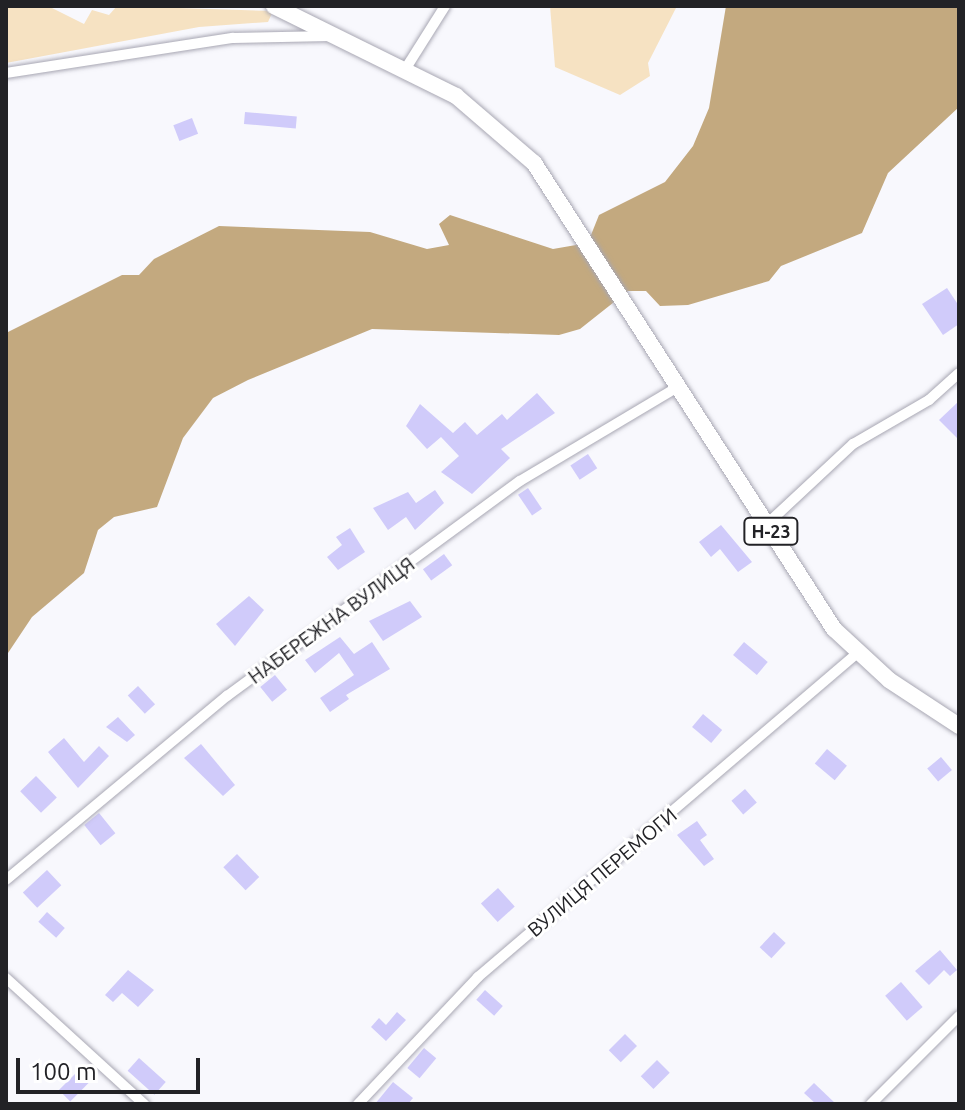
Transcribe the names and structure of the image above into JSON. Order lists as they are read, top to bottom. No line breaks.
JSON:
{"streets":{"main road":["Н-23"],"street":["НАБЕРЕЖНА ВУЛИЦЯ","ВУЛИЦЯ ПЕРЕМОГИ"]},"crossings":[["Н-23","НАБЕРЕЖНА ВУЛИЦЯ"],["Н-23","ВУЛИЦЯ ПЕРЕМОГИ"]],"scale_bar":"100 m"}
